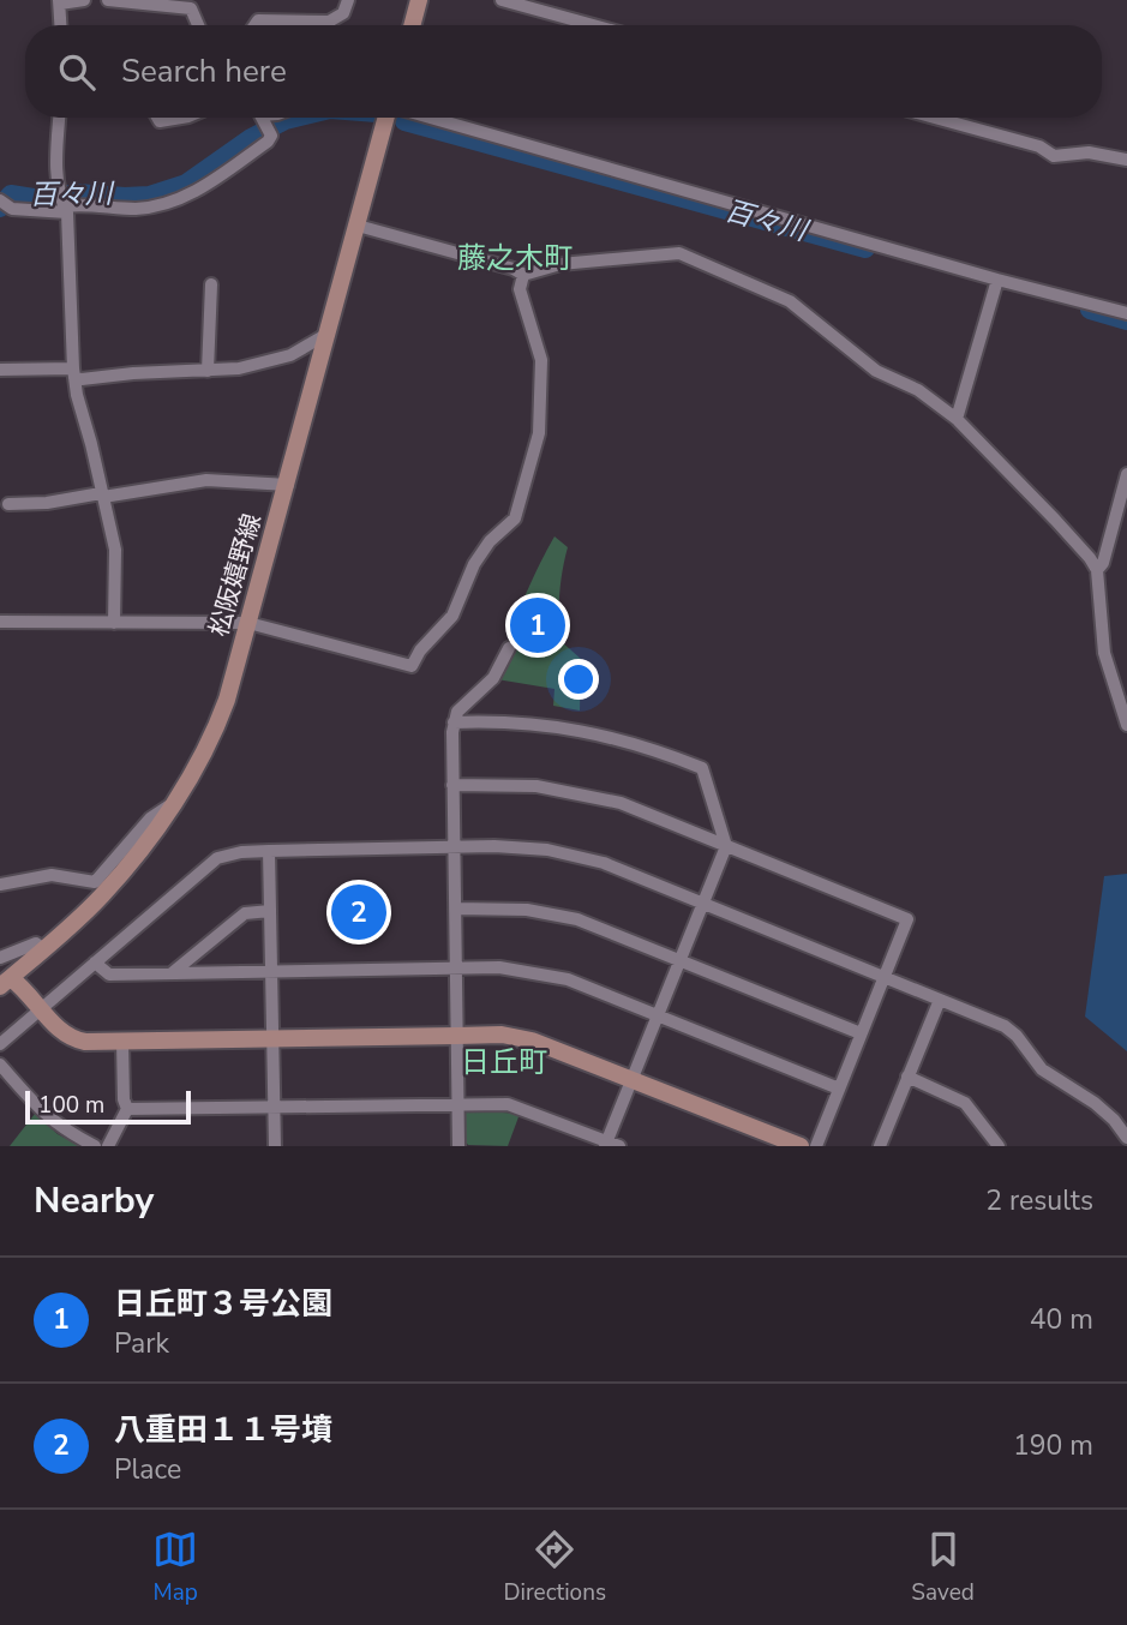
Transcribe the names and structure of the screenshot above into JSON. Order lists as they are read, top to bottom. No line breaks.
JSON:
{"streets":{"main road":["松阪嬉野線"]},"districts":["藤之木町","日丘町"],"water":["百々川"],"scale_bar":"100 m","page":{"search":"Search here","pins":["1","2"],"scale":"100 m","heading":["Nearby","2 results"],"list":[{"mark":"1","name":"日丘町３号公園","note":"Park","value":"40 m"},{"mark":"2","name":"八重田１１号墳","note":"Place","value":"190 m"}],"nav":["Map","Directions","Saved"]}}
